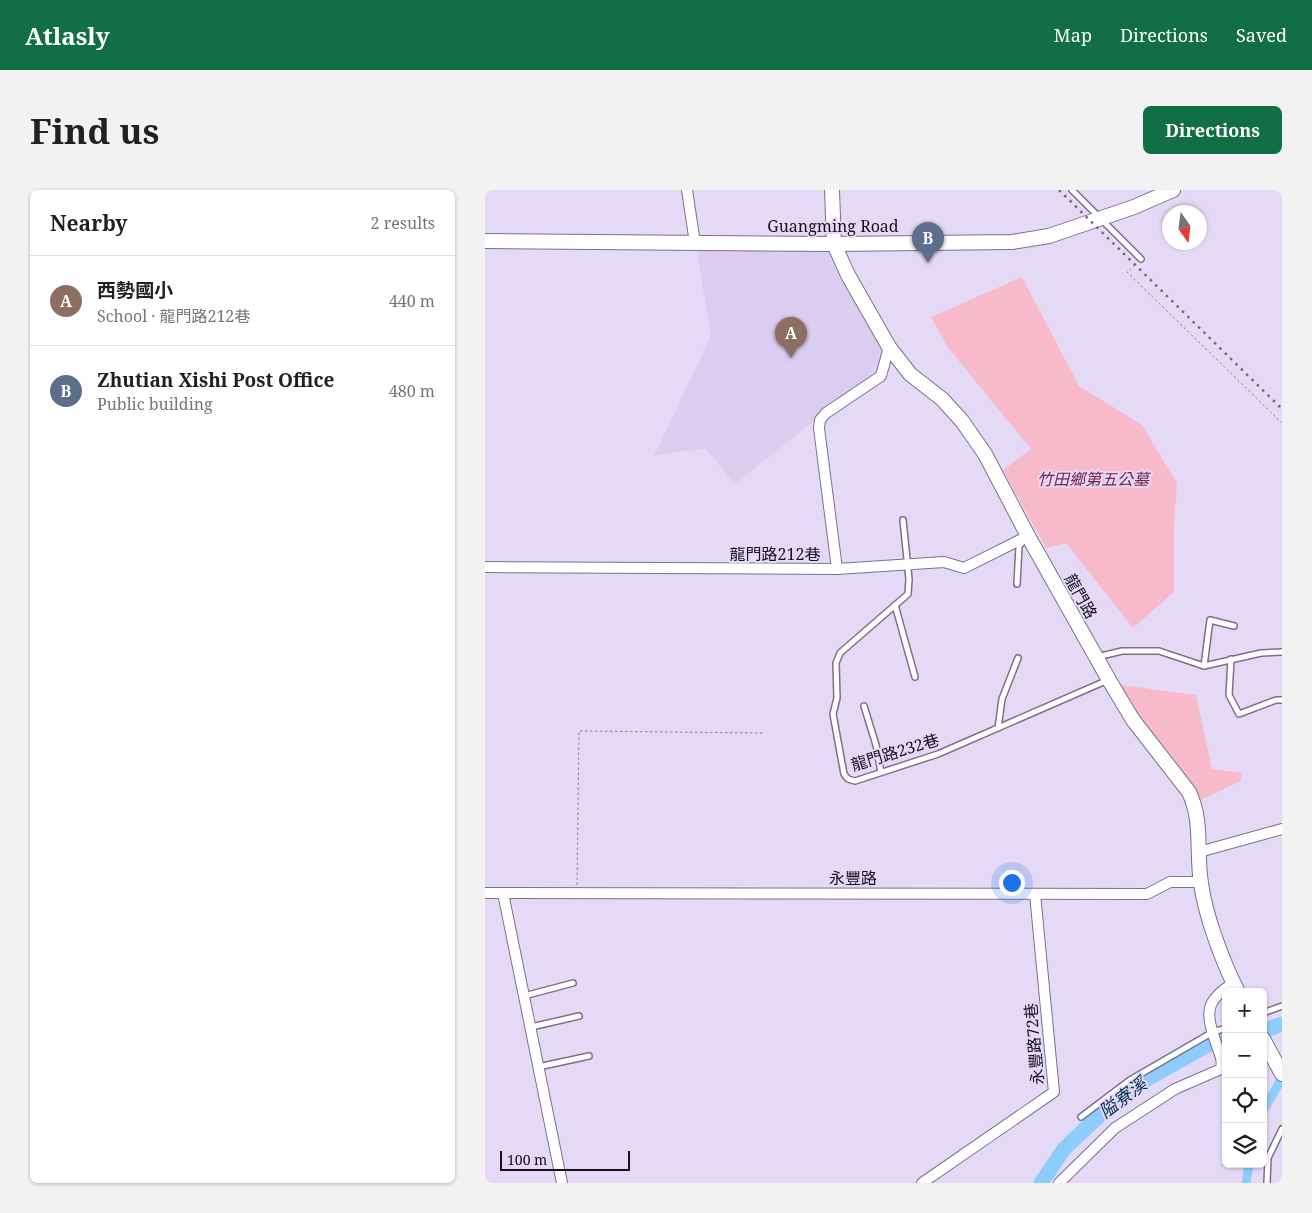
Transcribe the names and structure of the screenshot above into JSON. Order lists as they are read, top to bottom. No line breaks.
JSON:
{"streets":{"street":["Guangming Road","龍門路212巷","龍門路","永豐路","永豐路72巷"],"lane":["龍門路232巷"]},"crossings":[["Guangming Road","龍門路"],["龍門路212巷","龍門路"],["龍門路","龍門路232巷"],["龍門路","永豐路"],["永豐路","永豐路72巷"]],"water":["隘寮溪"],"parks":["竹田鄉第五公墓"],"scale_bar":"100 m","north":"bottom","page":{"header":"Atlasly","nav":["Map","Directions","Saved"],"buttons":"Directions","title":"Find us","heading":["Nearby","2 results"],"pins":["B","A"],"list":[{"mark":"A","name":"西勢國小","note":"School · 龍門路212巷","value":"440 m"},{"mark":"B","name":"Zhutian Xishi Post Office","note":"Public building","value":"480 m"}],"map_buttons":["+","−"],"scale":"100 m"}}
